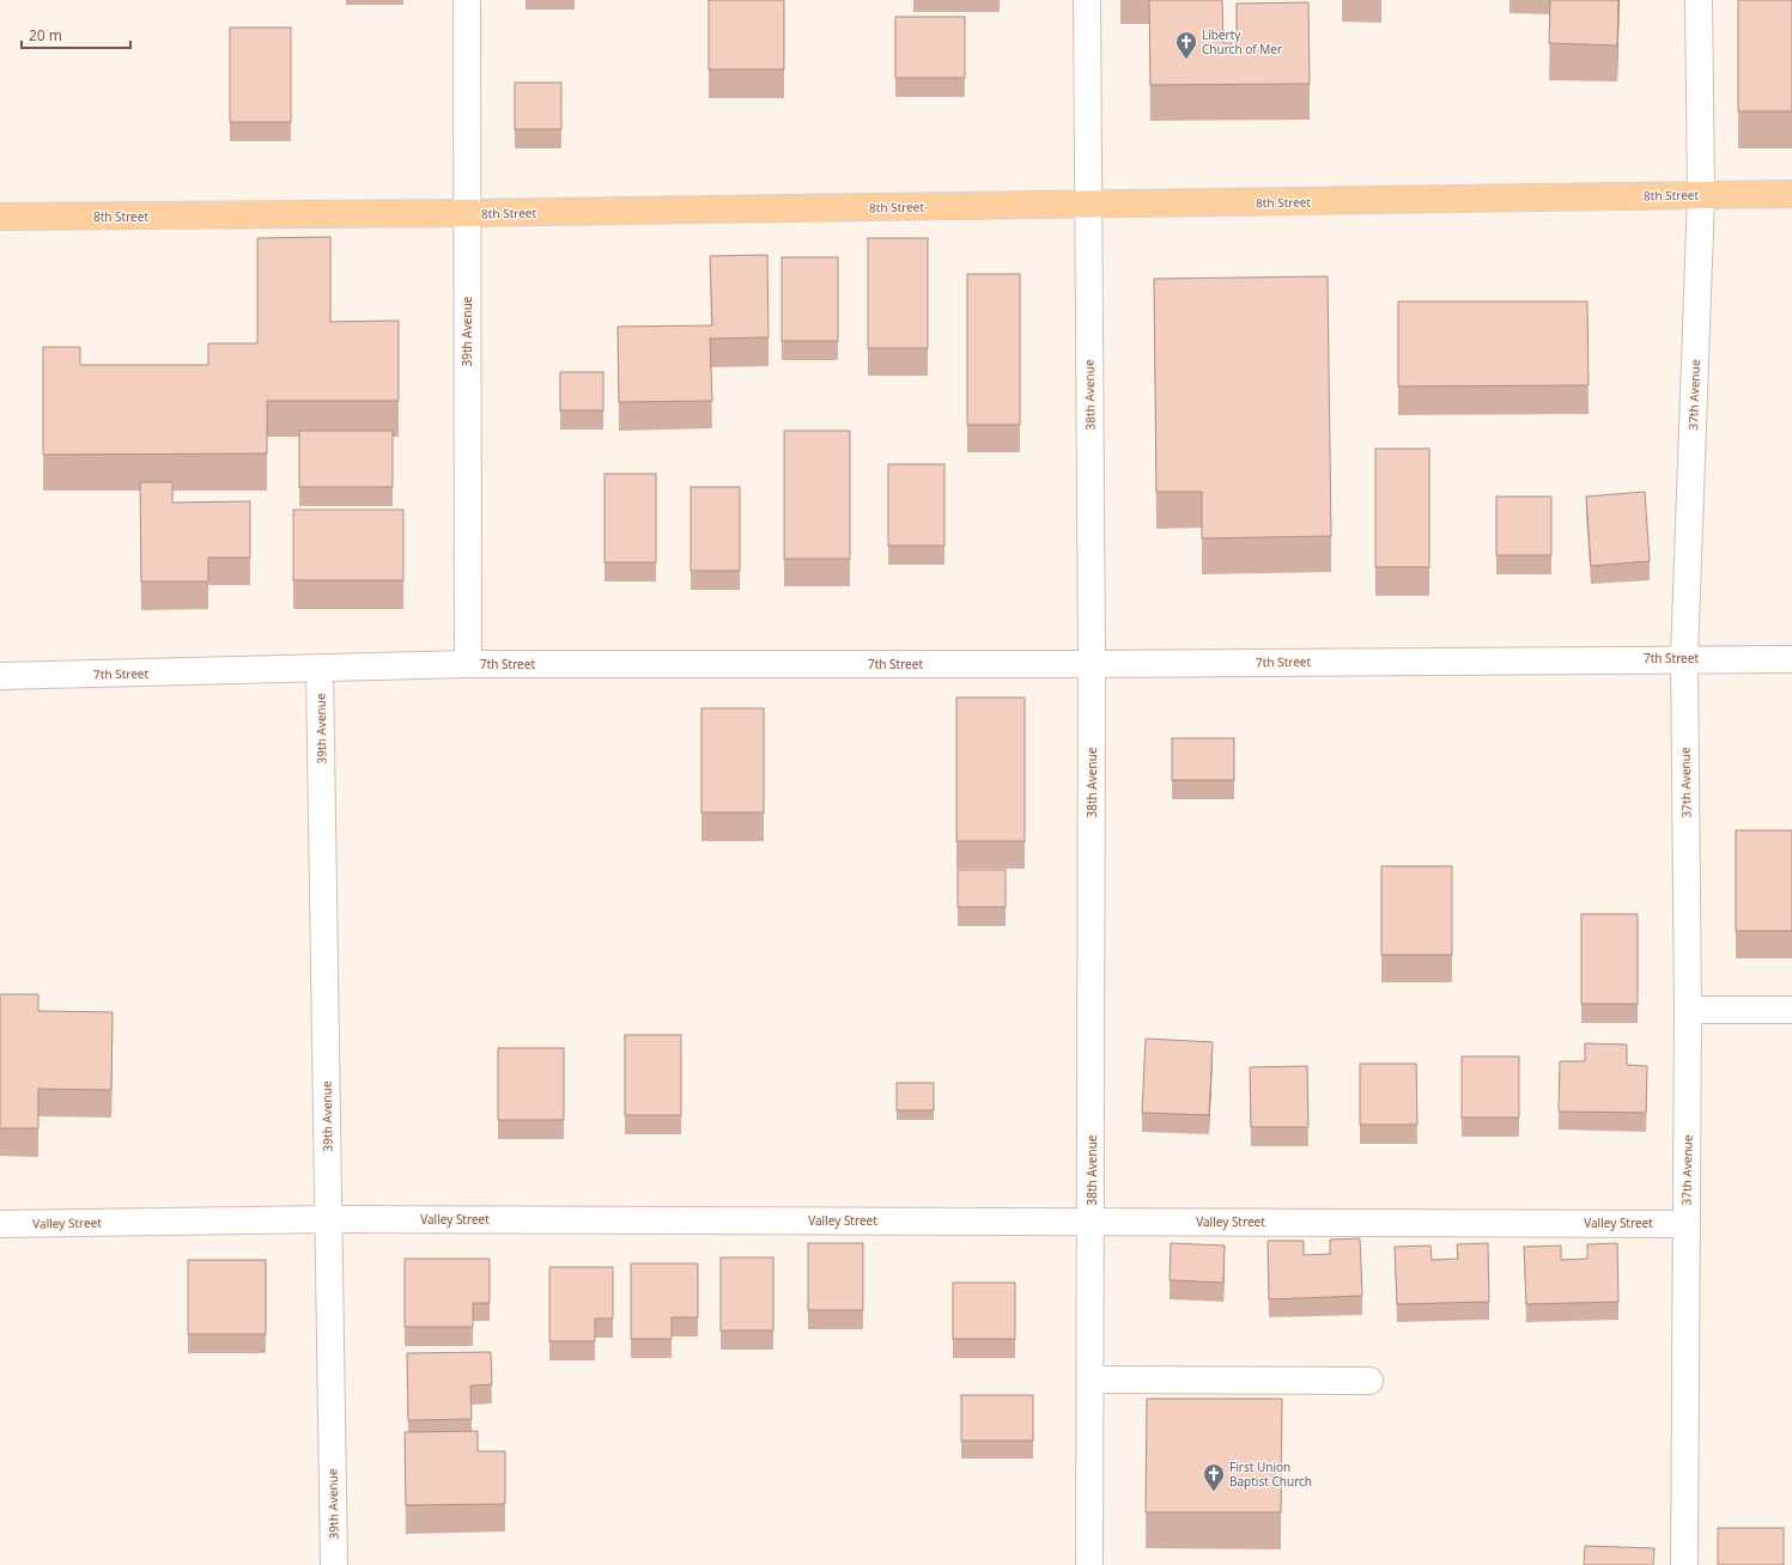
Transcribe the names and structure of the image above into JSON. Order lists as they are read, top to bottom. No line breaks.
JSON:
{"streets":{"main road":["8th Street"],"street":["39th Avenue","38th Avenue","37th Avenue","7th Street","Valley Street"]},"crossings":[["8th Street","39th Avenue"],["8th Street","38th Avenue"],["8th Street","37th Avenue"],["39th Avenue","7th Street"],["39th Avenue","Valley Street"],["38th Avenue","7th Street"],["38th Avenue","Valley Street"],["37th Avenue","7th Street"],["37th Avenue","Valley Street"]],"places":{"church":["Liberty Church of Mer","First Union Baptist Church"]},"scale_bar":"20 m"}
